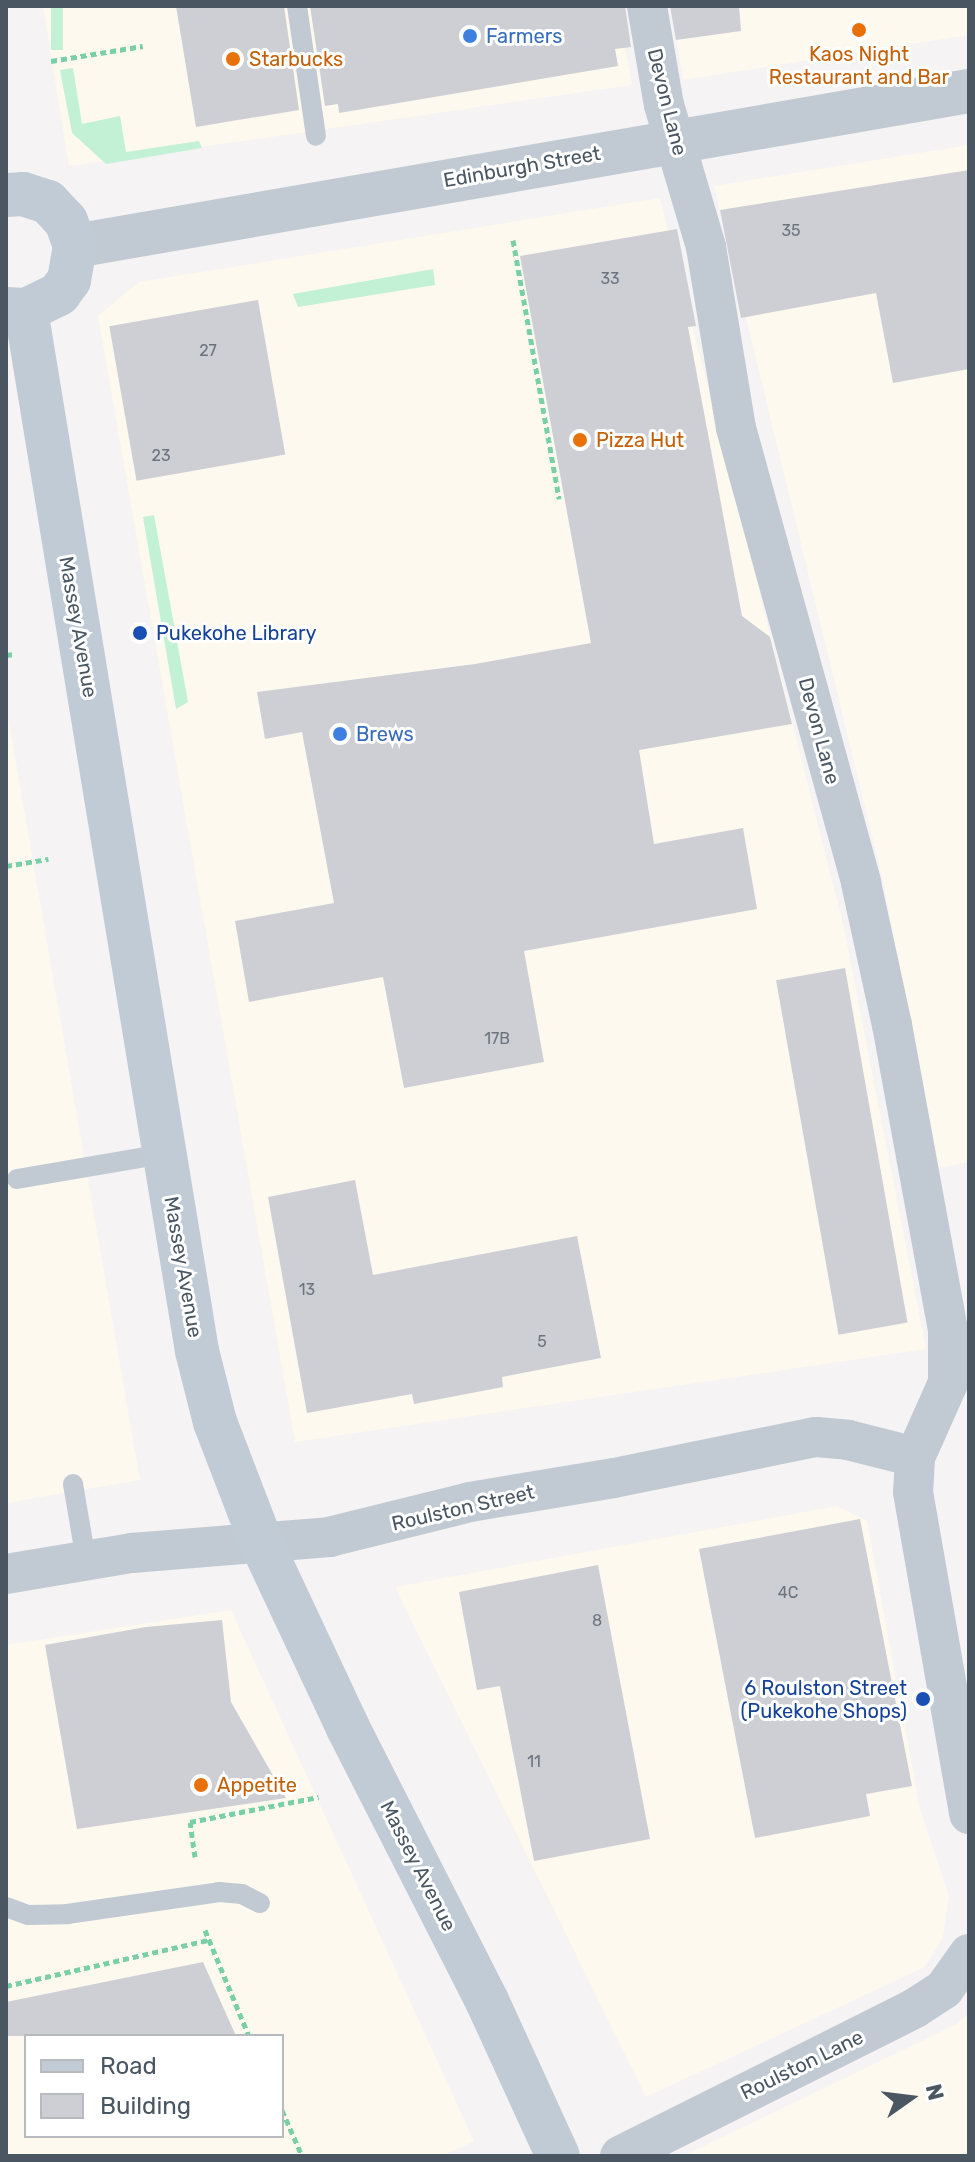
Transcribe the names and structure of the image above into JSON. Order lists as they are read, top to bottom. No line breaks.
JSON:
{"streets":{"main road":["Massey Avenue"],"street":["Devon Lane","Edinburgh Street","Roulston Street","Roulston Lane"]},"crossings":[["Devon Lane","Edinburgh Street"],["Devon Lane","Roulston Street"],["Massey Avenue","Roulston Street"]],"places":["Kaos Night Restaurant and Bar","Farmers","Starbucks","Pizza Hut","Pukekohe Library","Brews","6 Roulston Street (Pukekohe Shops)","Appetite"],"house_numbers":["35","33","27","23","17B","13","5","4C","8","11"],"legend":["Road","Building"],"north":"right"}
